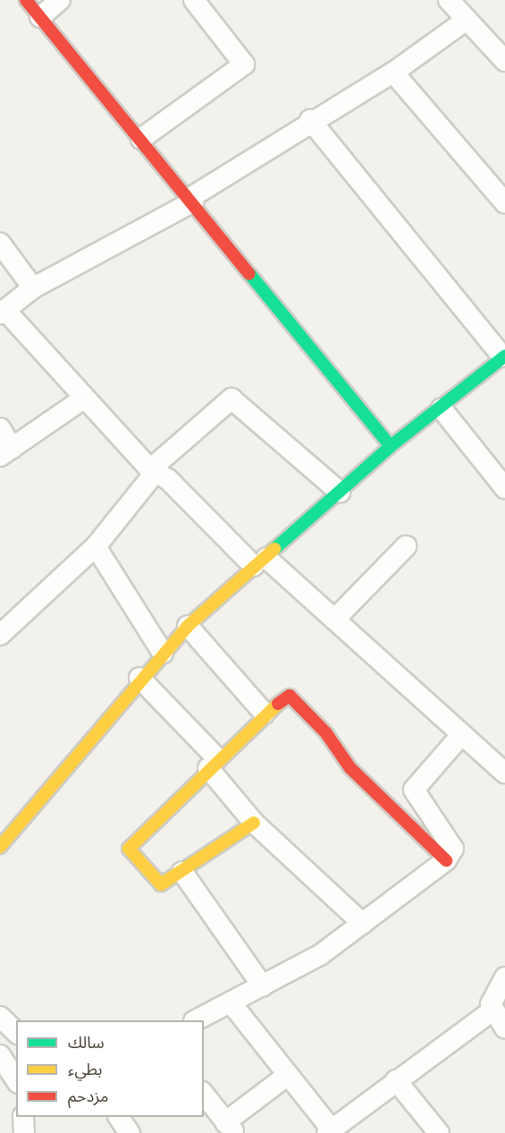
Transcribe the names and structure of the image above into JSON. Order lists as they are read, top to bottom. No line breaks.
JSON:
{"legend":["سالك","بطيء","مزدحم"]}
